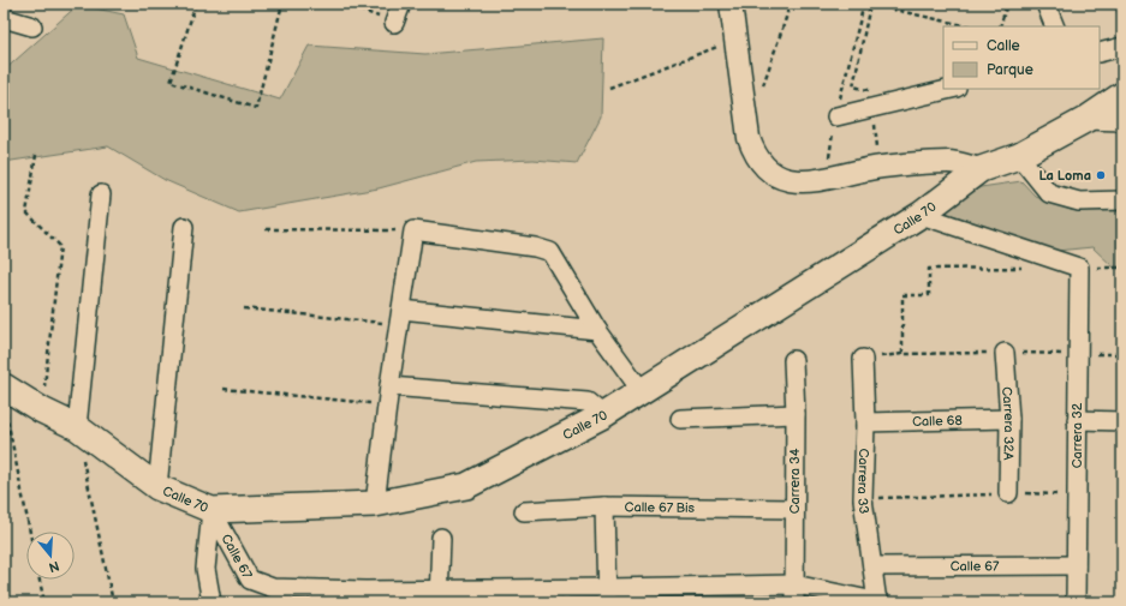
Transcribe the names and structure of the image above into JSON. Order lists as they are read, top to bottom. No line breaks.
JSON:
{"streets":{"main road":["Calle 70"],"street":["Calle 68","Carrera 32A","Carrera 32","Carrera 34","Carrera 33","Calle 67 Bis","Calle 67"]},"crossings":[["Calle 70","Calle 67"],["Calle 68","Carrera 32A"],["Calle 68","Carrera 33"],["Carrera 32","Calle 67"],["Carrera 34","Calle 67 Bis"],["Carrera 34","Calle 67"],["Carrera 33","Calle 67"]],"places":["La Loma"],"legend":["Calle","Parque"],"north":"bottom"}
